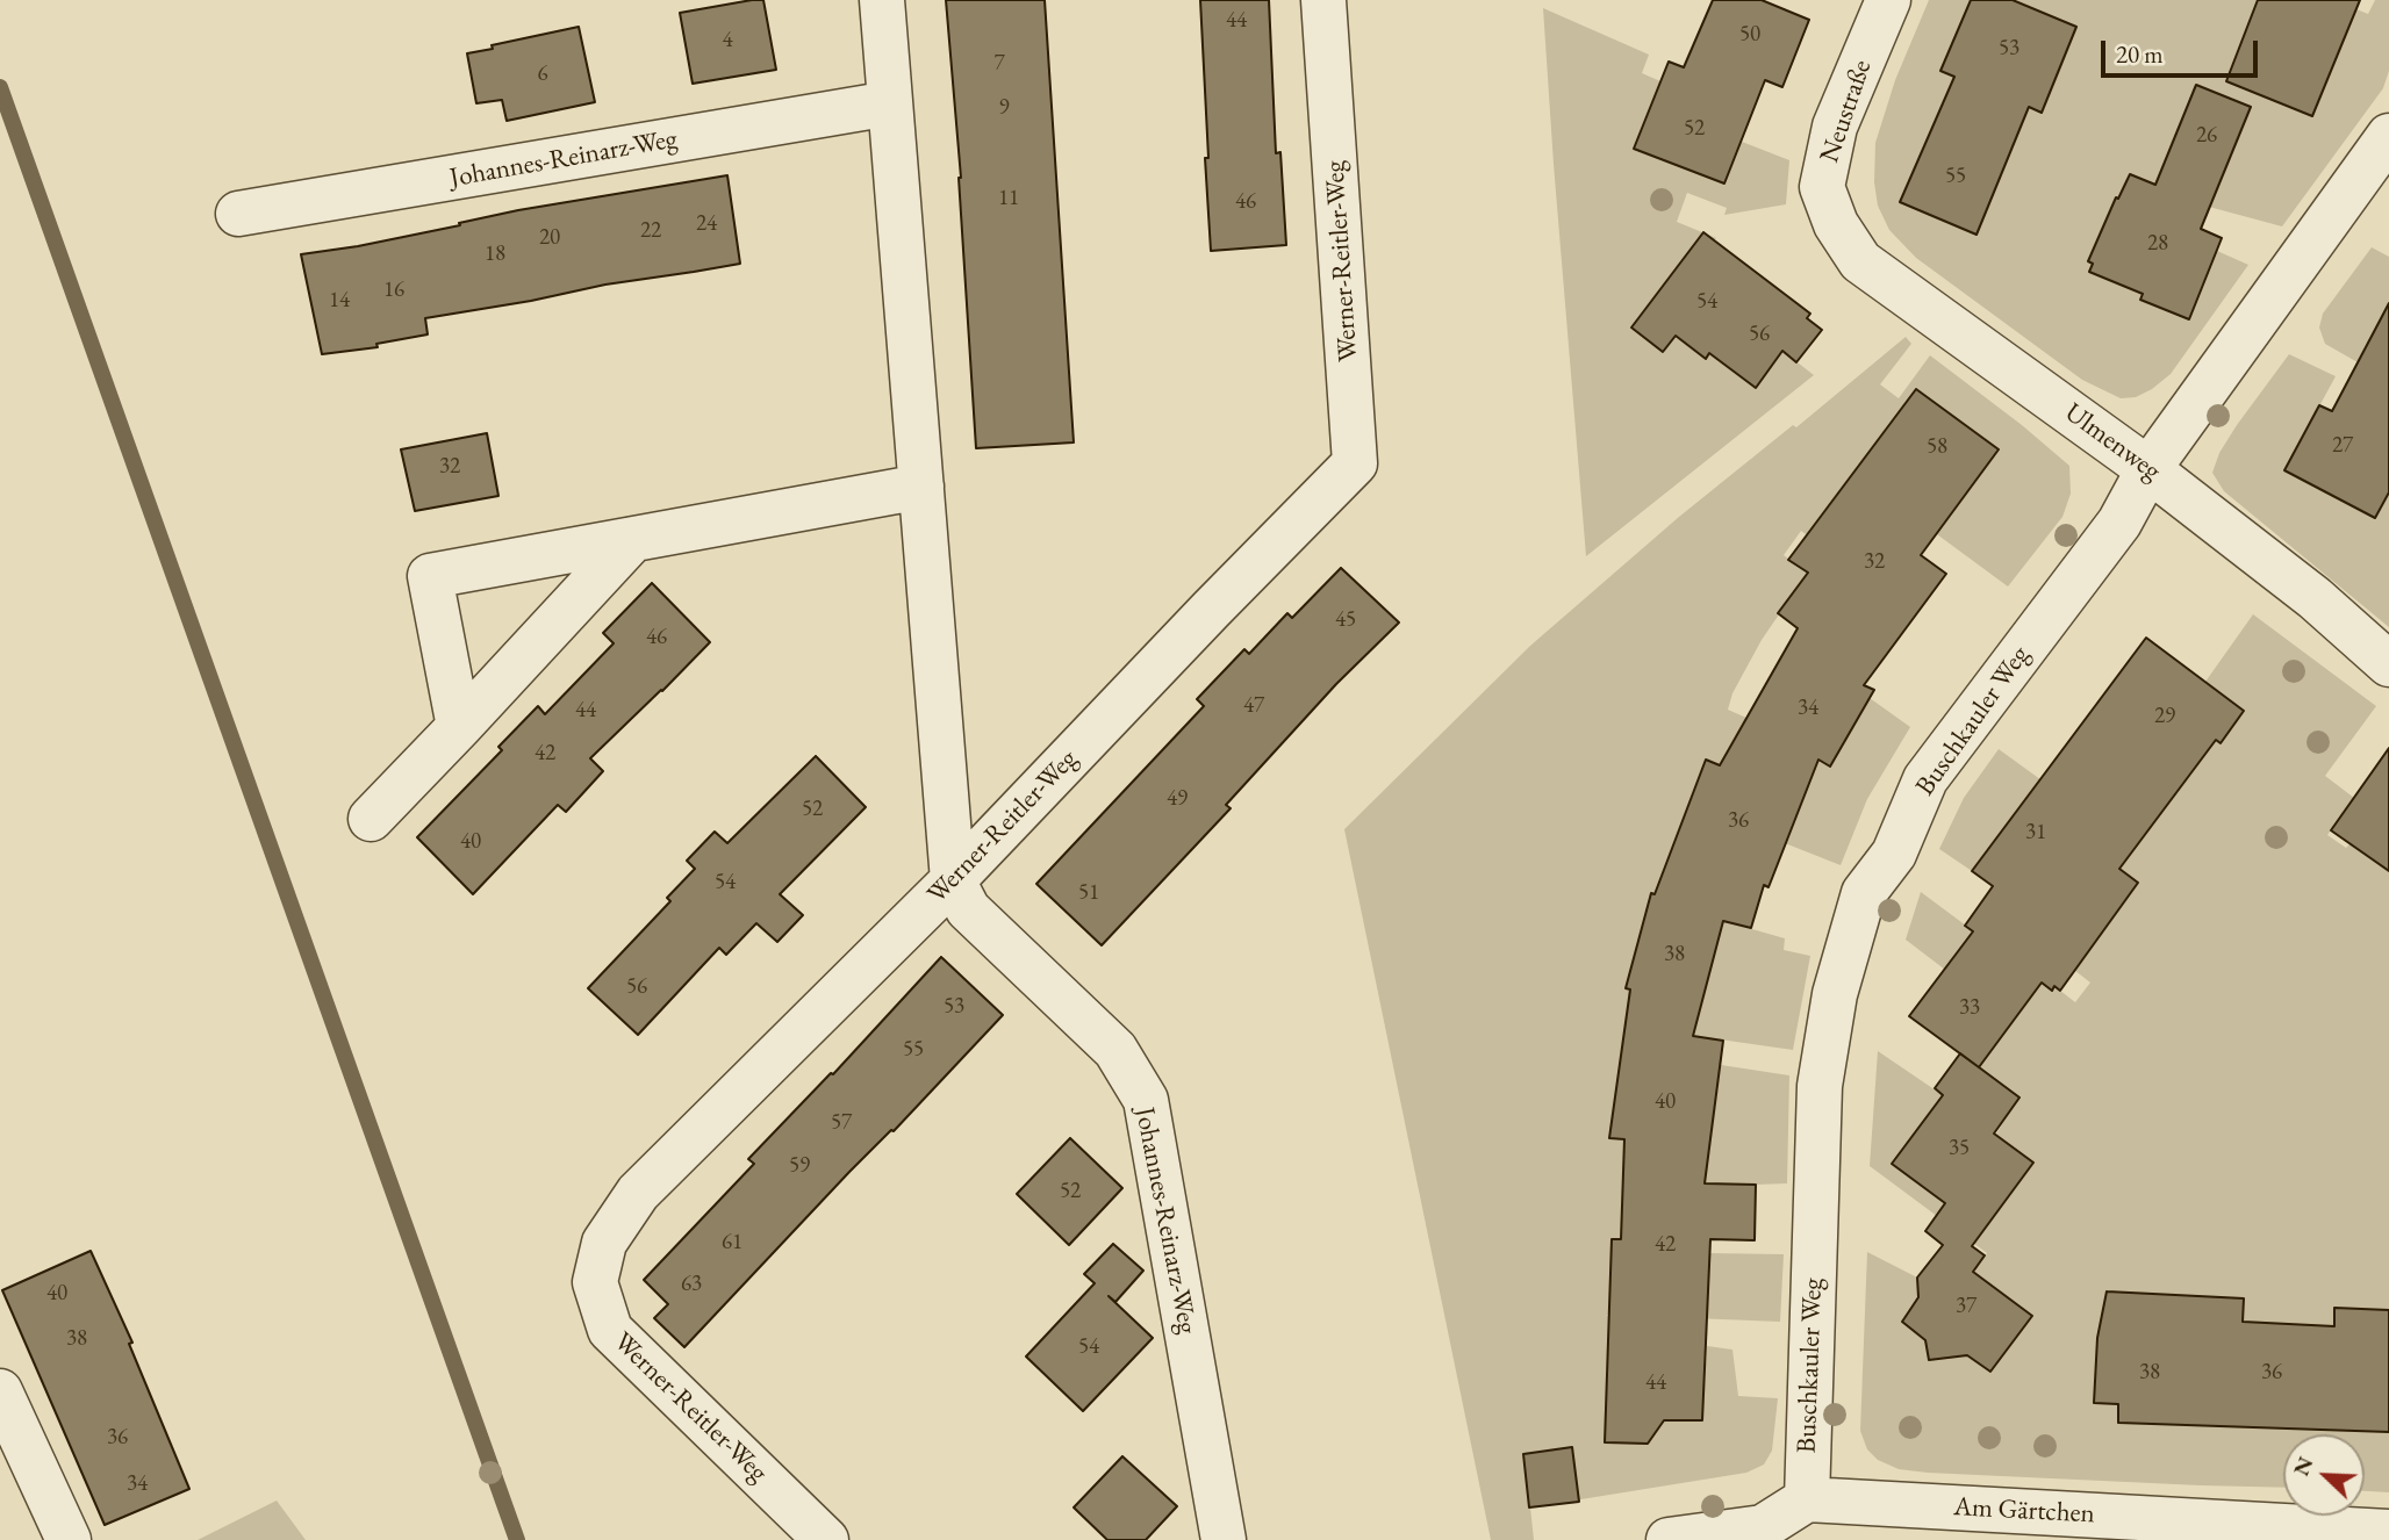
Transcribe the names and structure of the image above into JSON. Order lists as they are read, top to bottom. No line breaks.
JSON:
{"streets":{"street":["Neustraße","Johannes-Reinarz-Weg","Werner-Reitler-Weg","Ulmenweg","Buschkauler Weg","Am Gärtchen"]},"crossings":[["Neustraße","Ulmenweg"],["Johannes-Reinarz-Weg","Werner-Reitler-Weg"],["Ulmenweg","Buschkauler Weg"],["Buschkauler Weg","Am Gärtchen"]],"house_numbers":["44","50","4","53","7","6","9","52","26","55","11","46","24","22","20","28","18","16","14","54","56","27","58","32","32","45","46","47","34","44","29","42","49","52","36","31","40","54","51","38","56","53","33","55","40","57","35","59","52","61","42","63","40","37","38","54","38","36","44","36","34"],"scale_bar":"20 m","north":"top left"}
